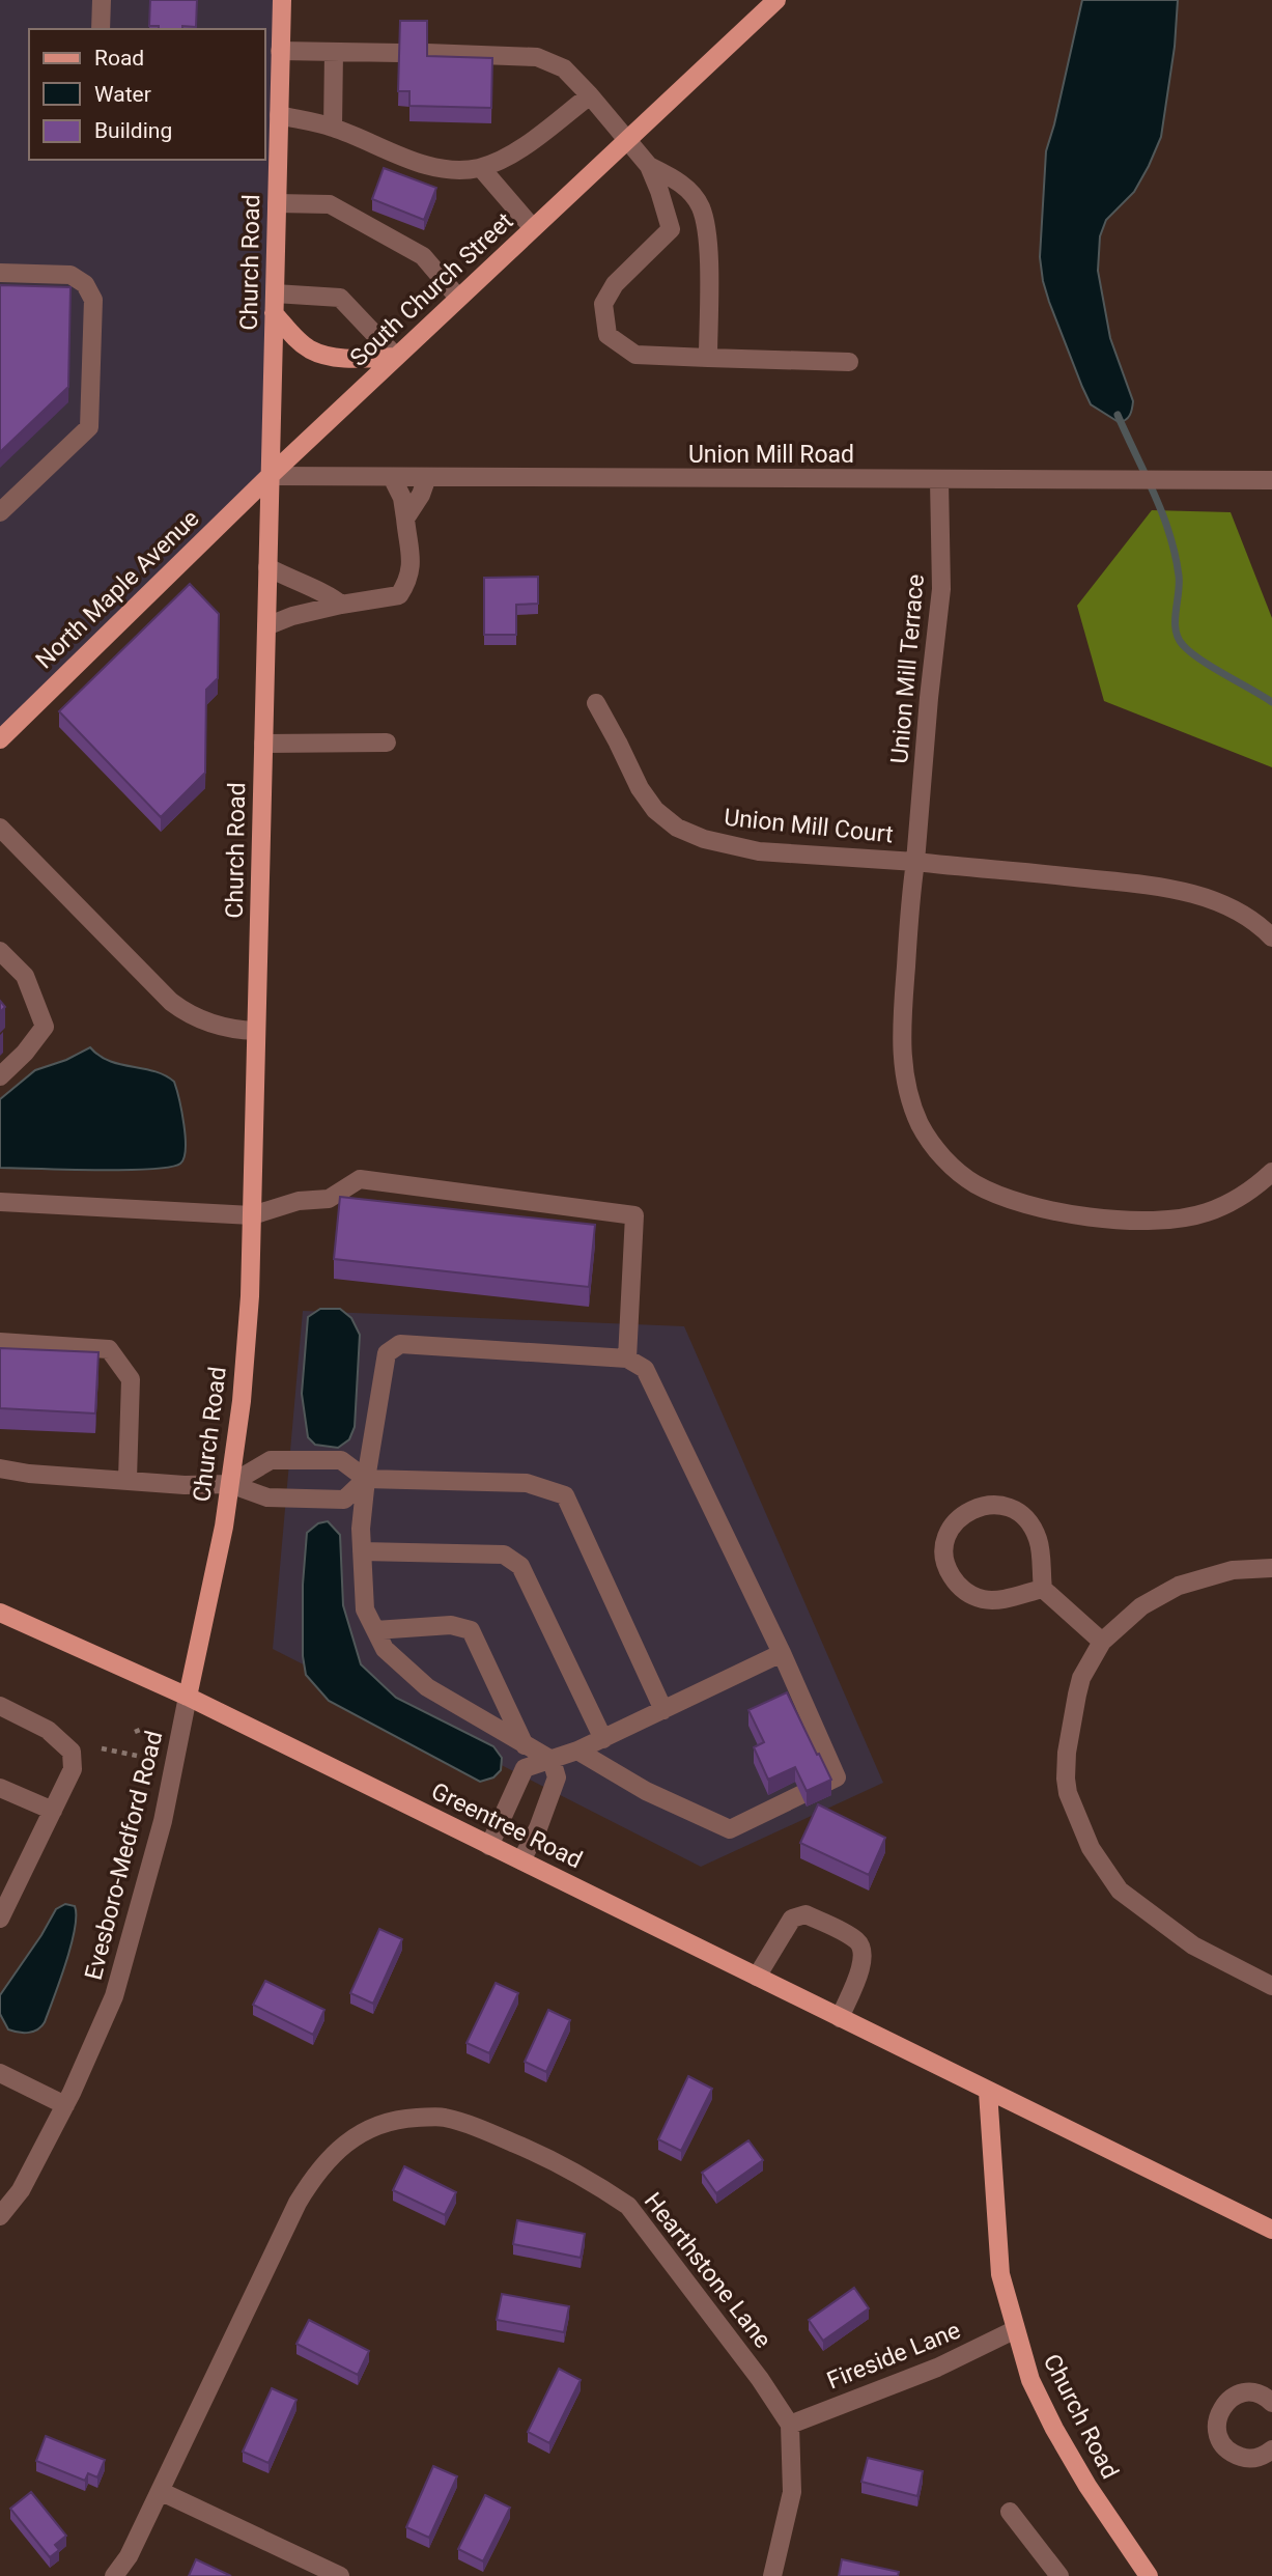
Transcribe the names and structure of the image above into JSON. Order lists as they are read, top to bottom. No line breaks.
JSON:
{"streets":{"main road":["Church Road","South Church Street","North Maple Avenue","Greentree Road"],"street":["Union Mill Road","Union Mill Terrace","Union Mill Court","Evesboro-Medford Road","Hearthstone Lane","Fireside Lane"]},"crossings":[["Church Road","South Church Street"],["Church Road","Union Mill Road"],["Church Road","North Maple Avenue"],["Church Road","Greentree Road"],["Church Road","Evesboro-Medford Road"],["Church Road","Fireside Lane"],["South Church Street","Union Mill Road"],["South Church Street","North Maple Avenue"],["Union Mill Road","North Maple Avenue"],["Union Mill Road","Union Mill Terrace"],["Union Mill Terrace","Union Mill Court"],["Greentree Road","Evesboro-Medford Road"],["Hearthstone Lane","Fireside Lane"]],"legend":["Road","Water","Building"]}
